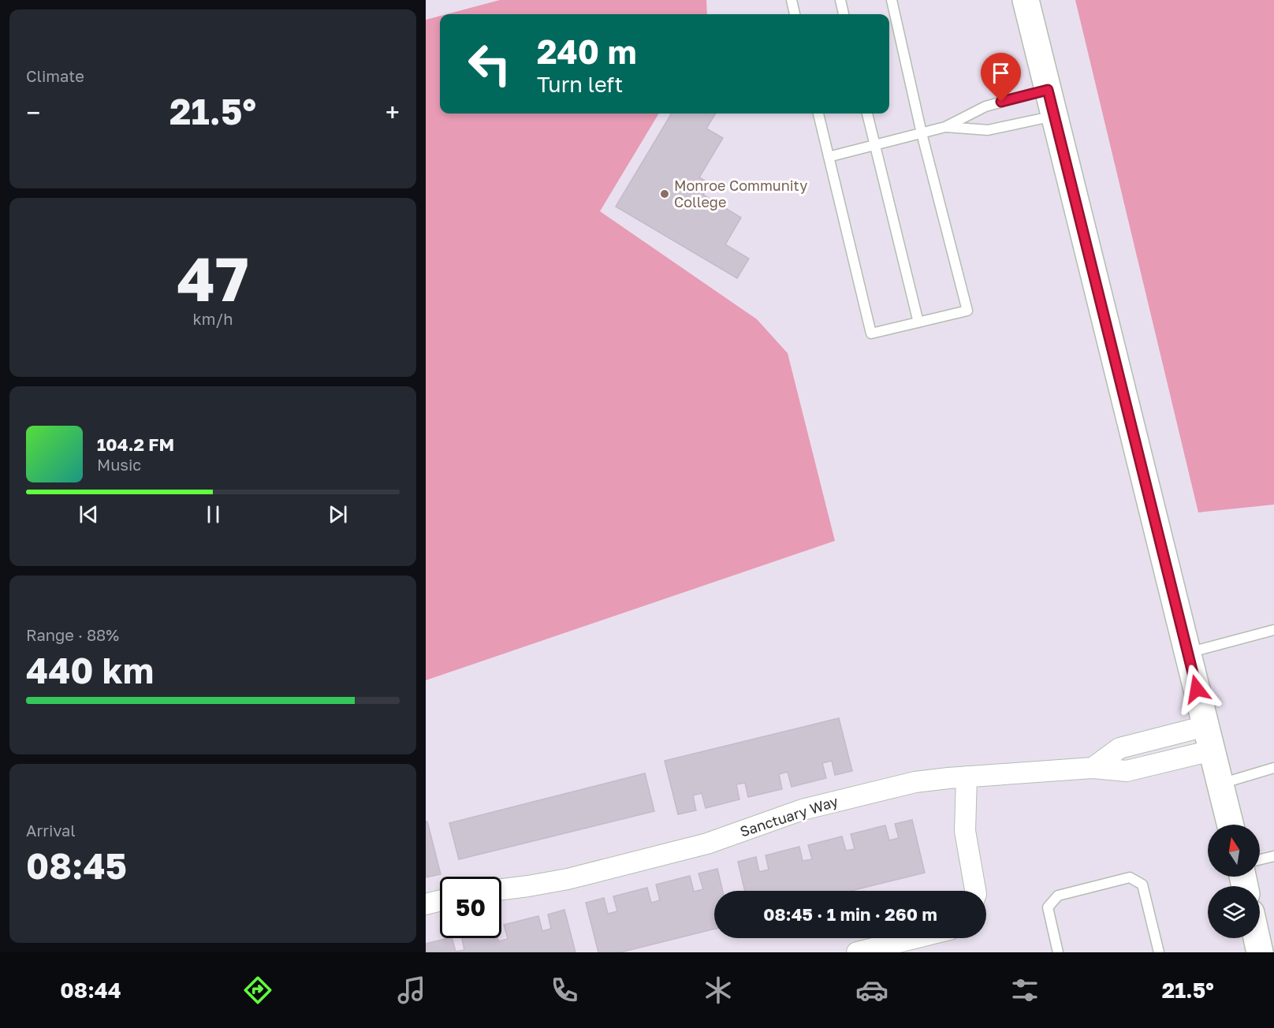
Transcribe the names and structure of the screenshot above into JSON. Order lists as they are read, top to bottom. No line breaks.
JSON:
{"streets":{"street":["Sanctuary Way"]},"places":["Monroe Community College"],"north":"top","page":{"tile":["Climate",["47","km/h"],["Range · 88%","440 km"],["Arrival","08:45"]],"turn":["240 m","Turn left"],"heat":["−","21.5°","+"],"song":["104.2 FM","Music"],"limit":"50","trip":"08:45 · 1 min · 260 m","tabs":["08:44","21.5°"]}}
